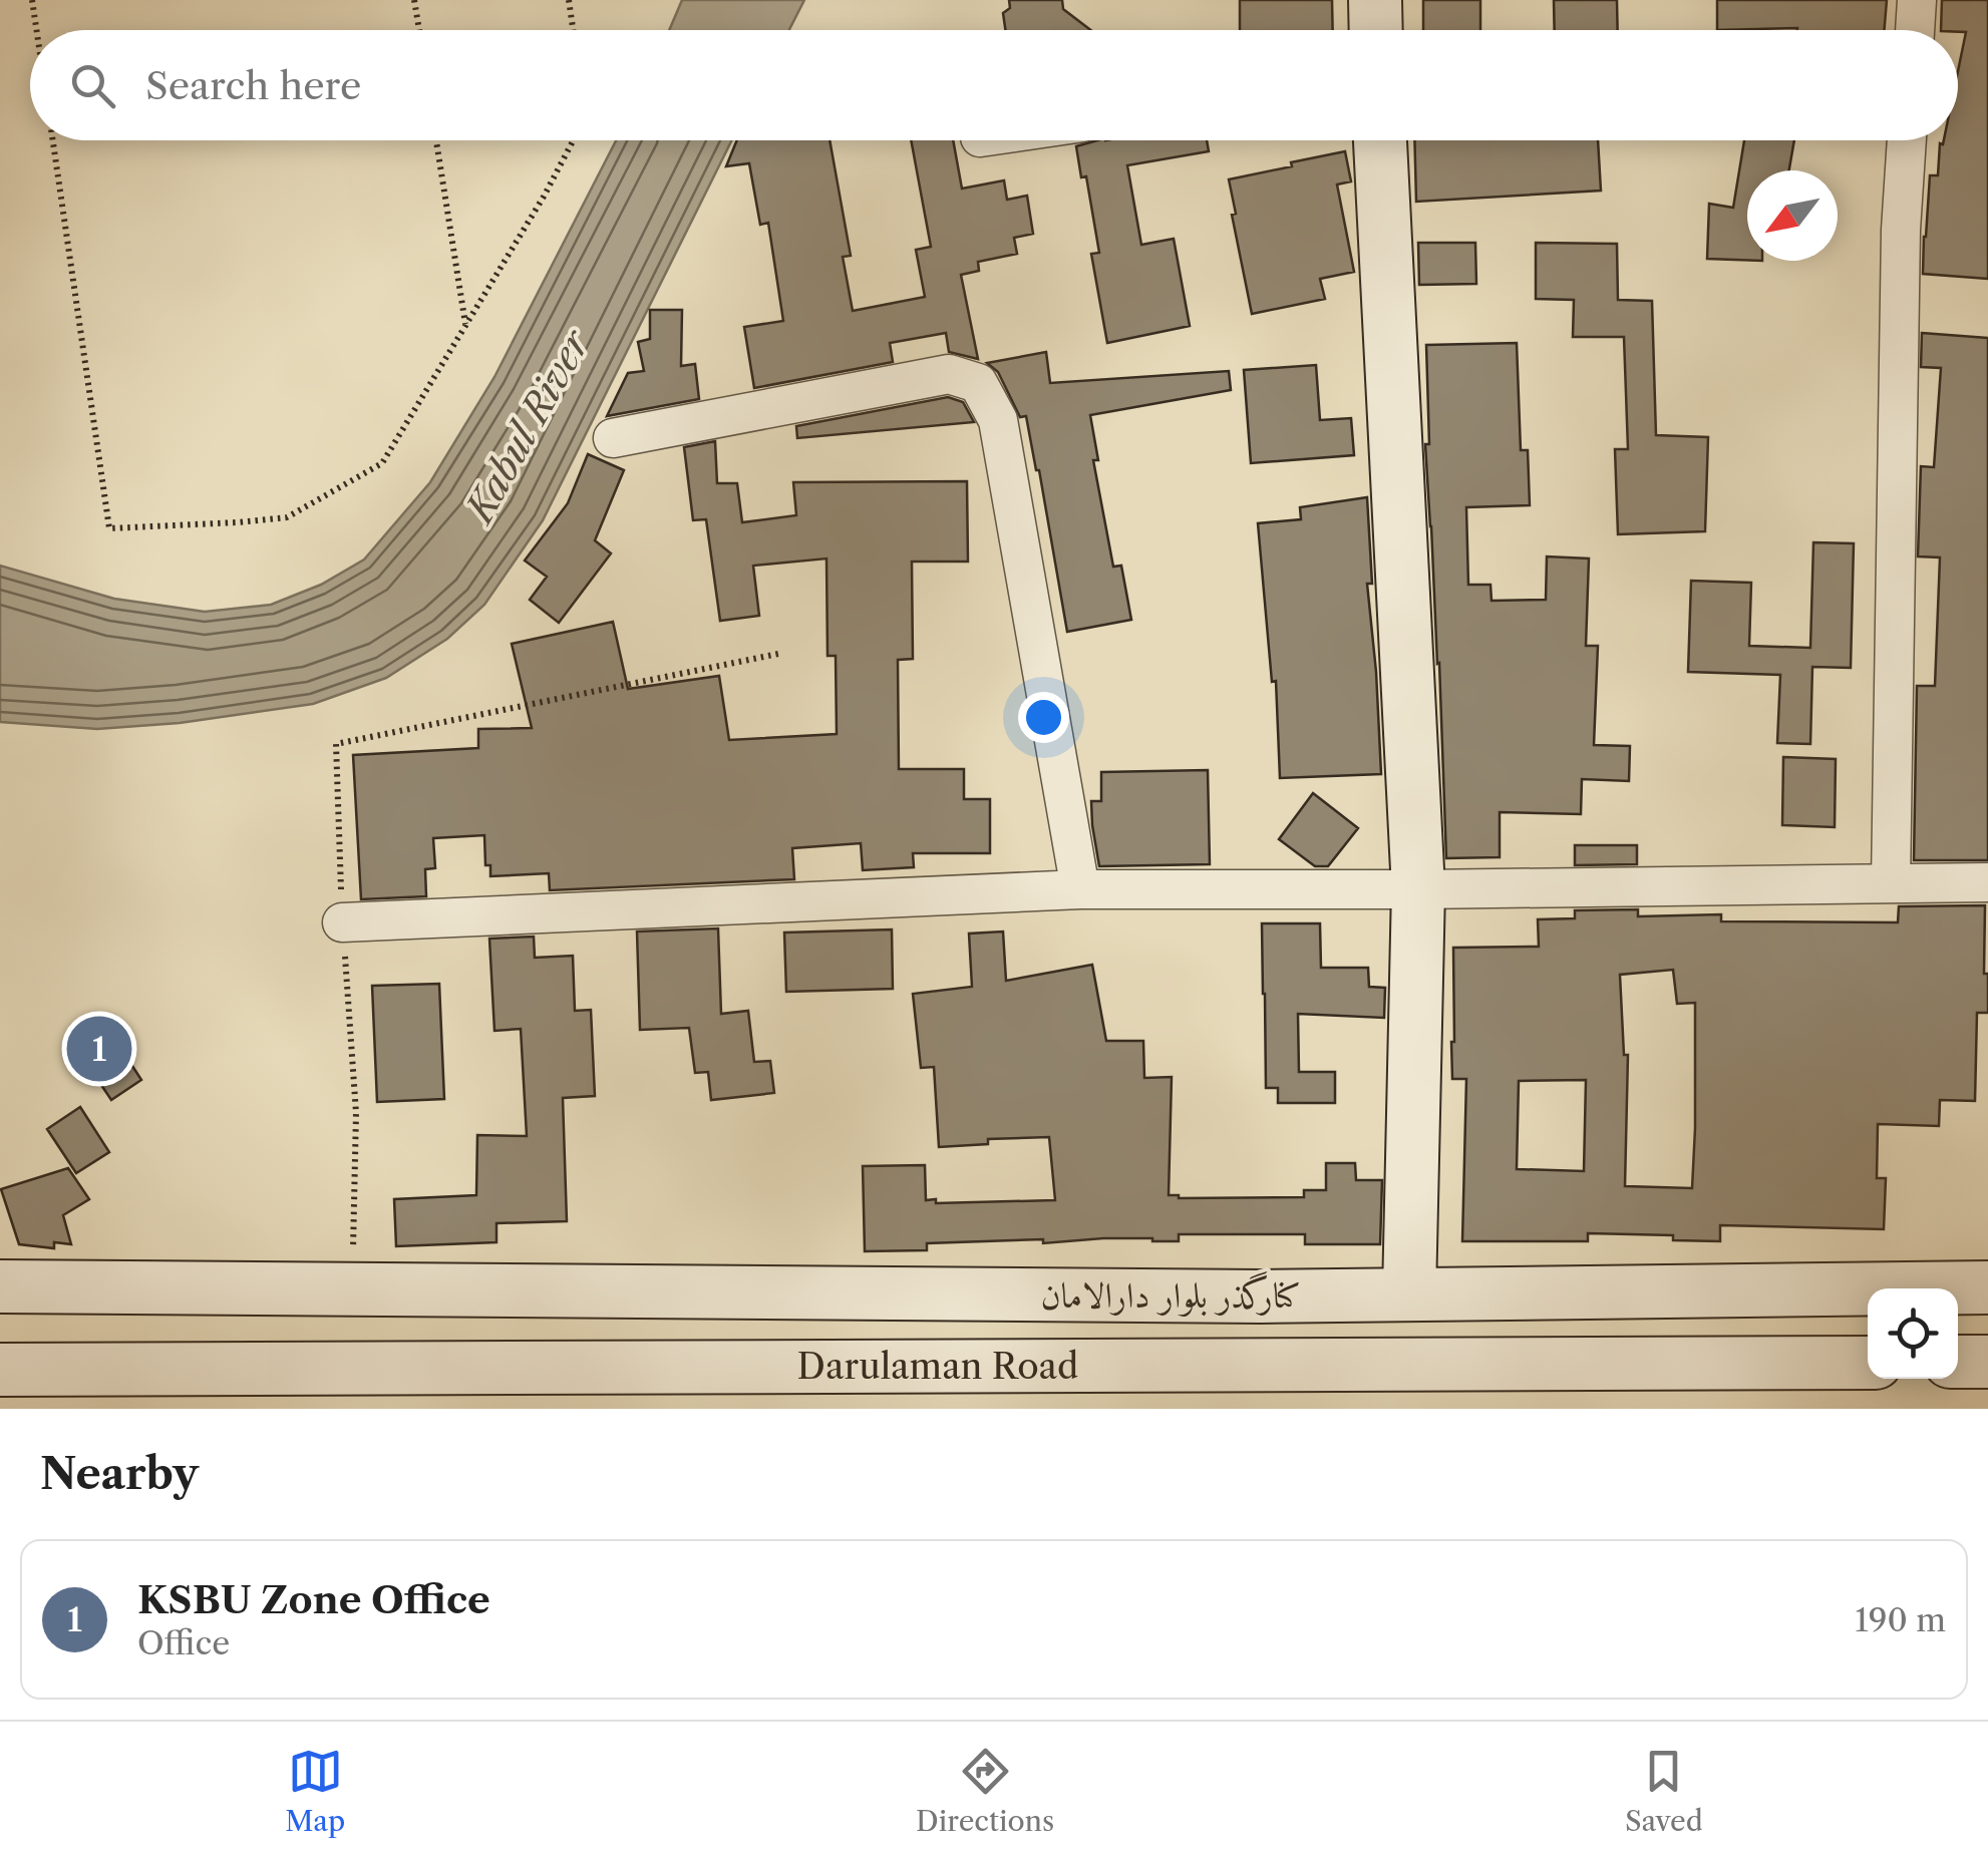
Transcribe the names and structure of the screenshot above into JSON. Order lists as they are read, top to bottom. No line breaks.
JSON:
{"streets":{"street":["کنارگذر بلوار دارالامان","Darulaman Road"]},"water":["Kabul River"],"north":"bottom left","page":{"search":"Search here","pins":"1","heading":"Nearby","list":[{"mark":"1","name":"KSBU Zone Office","note":"Office","value":"190 m"}],"nav":["Map","Directions","Saved"]}}
